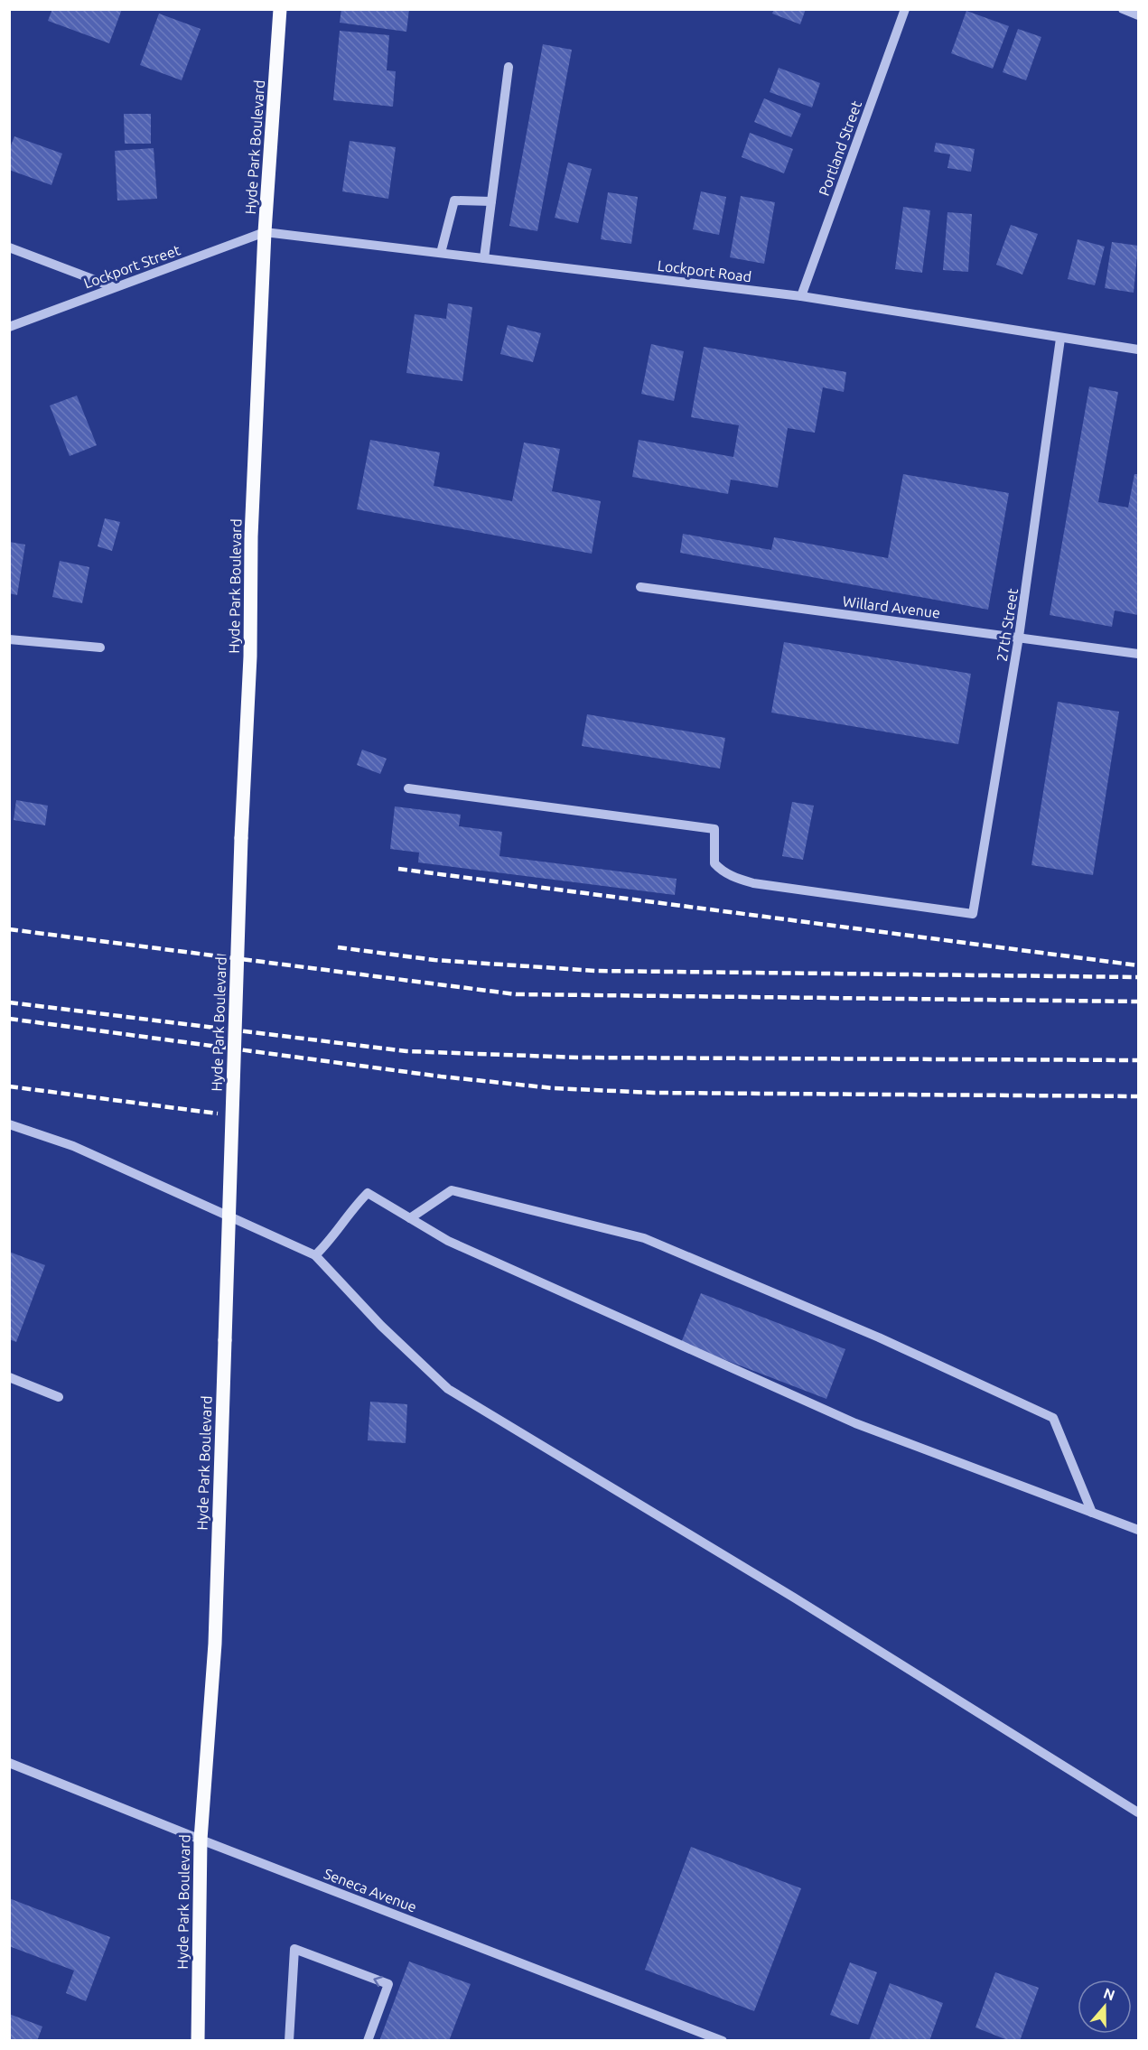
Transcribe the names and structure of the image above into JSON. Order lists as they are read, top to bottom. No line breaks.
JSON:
{"streets":{"main road":["Hyde Park Boulevard"],"street":["Portland Street","Lockport Street","Lockport Road","Willard Avenue","27th Street","Seneca Avenue"]},"crossings":[["Hyde Park Boulevard","Lockport Street"],["Hyde Park Boulevard","Lockport Road"],["Hyde Park Boulevard","Seneca Avenue"],["Portland Street","Lockport Road"],["Lockport Street","Lockport Road"],["Lockport Road","27th Street"],["Willard Avenue","27th Street"]],"north":"top"}
